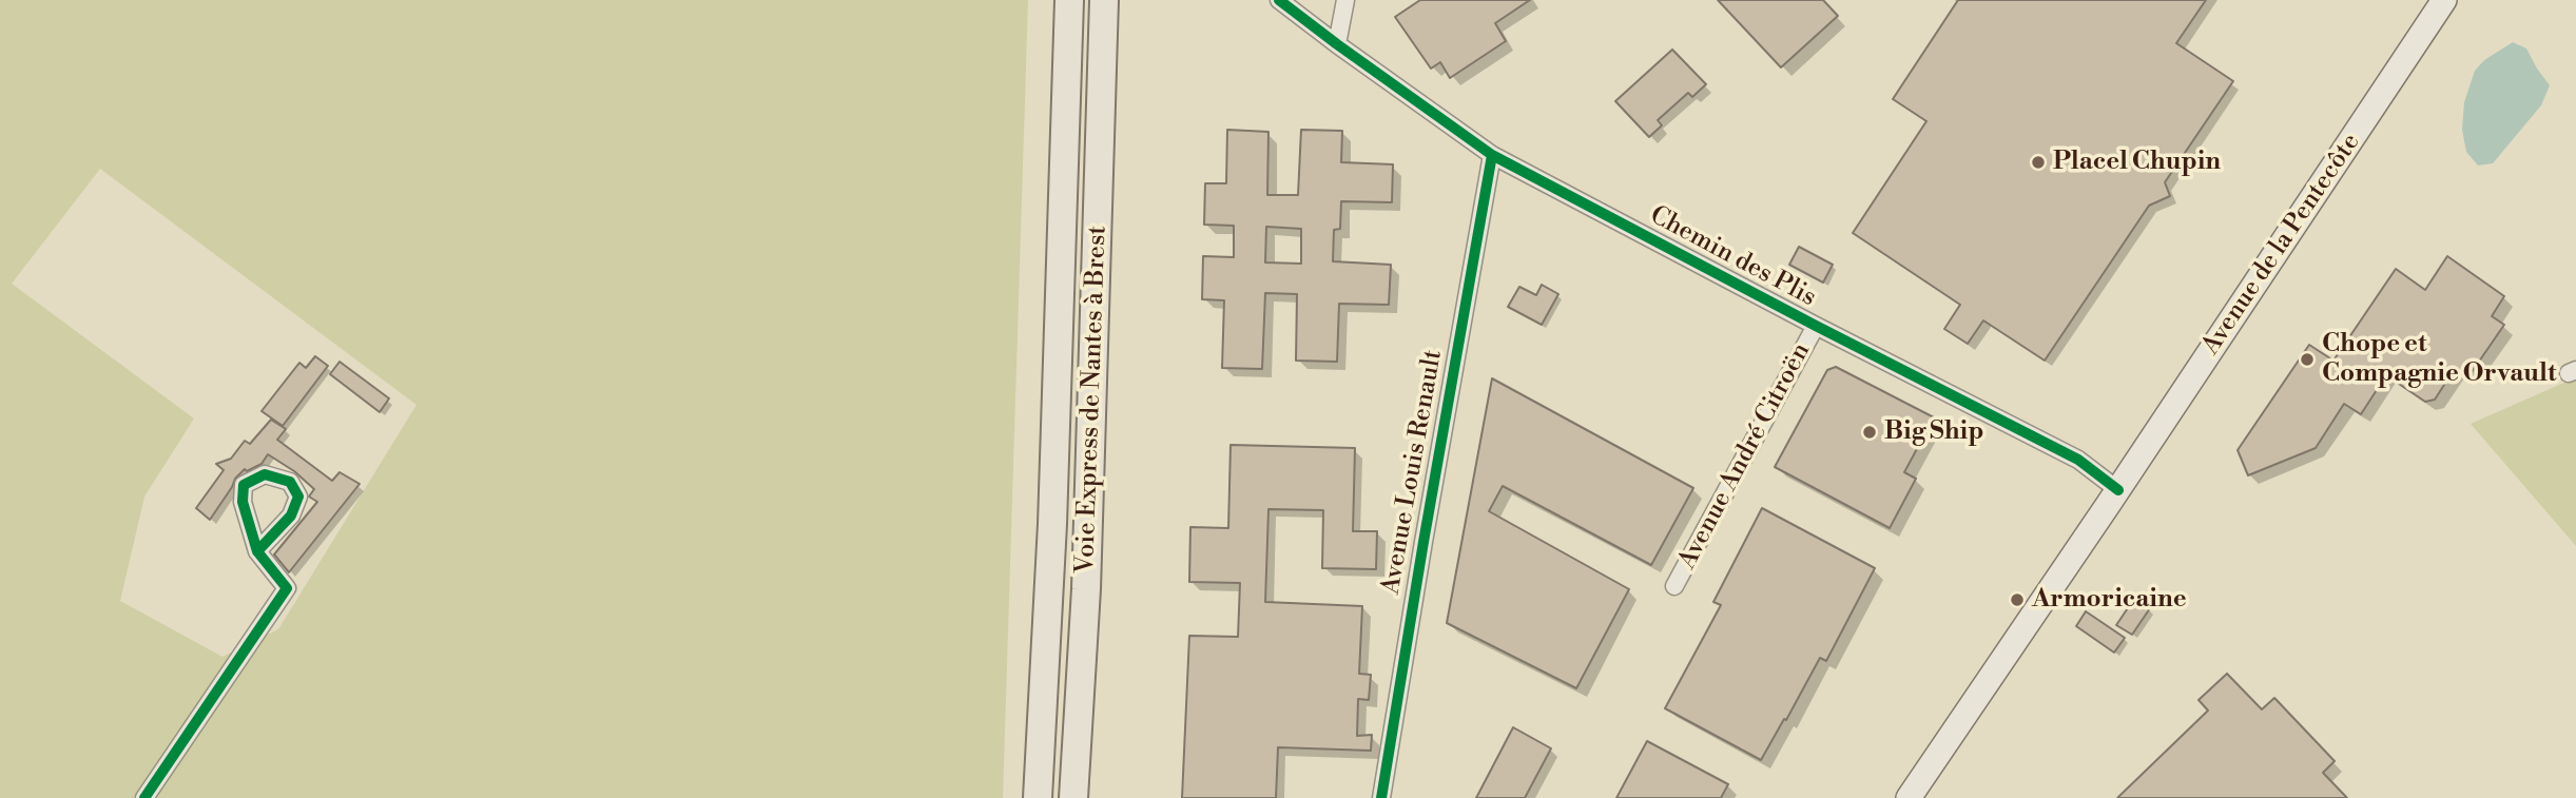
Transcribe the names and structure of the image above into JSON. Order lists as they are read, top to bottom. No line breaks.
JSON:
{"streets":{"highway":["Voie Express de Nantes à Brest"],"main road":["Avenue de la Pentecôte"],"street":["Chemin des Plis","Avenue André Citroën","Avenue Louis Renault"]},"crossings":[["Avenue de la Pentecôte","Chemin des Plis"],["Chemin des Plis","Avenue André Citroën"],["Chemin des Plis","Avenue Louis Renault"]],"places":["Placel Chupin","Chope et Compagnie Orvault","Big Ship","Armoricaine"]}
